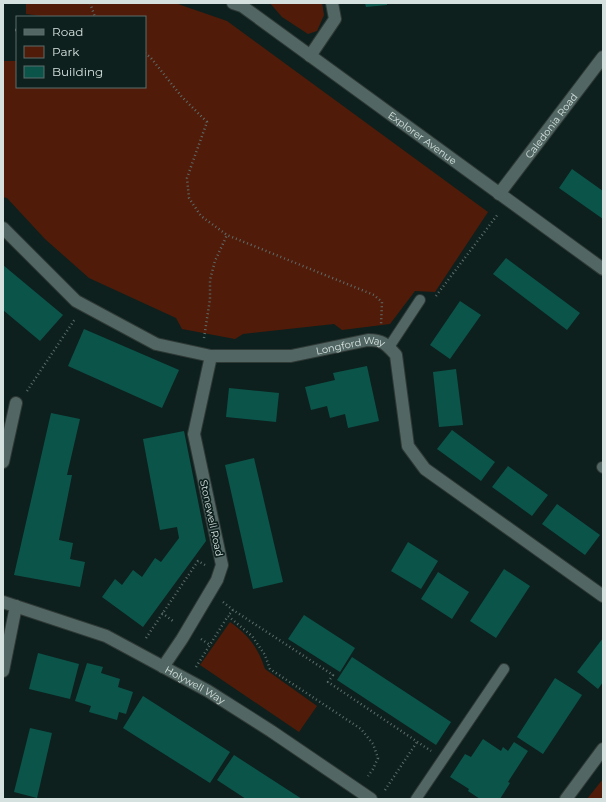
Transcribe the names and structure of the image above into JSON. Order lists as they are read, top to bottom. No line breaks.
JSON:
{"streets":{"street":["Caledonia Road","Explorer Avenue","Longford Way","Stonewell Road","Holywell Way"]},"crossings":[["Caledonia Road","Explorer Avenue"],["Longford Way","Stonewell Road"],["Stonewell Road","Holywell Way"]],"legend":["Road","Park","Building"]}
